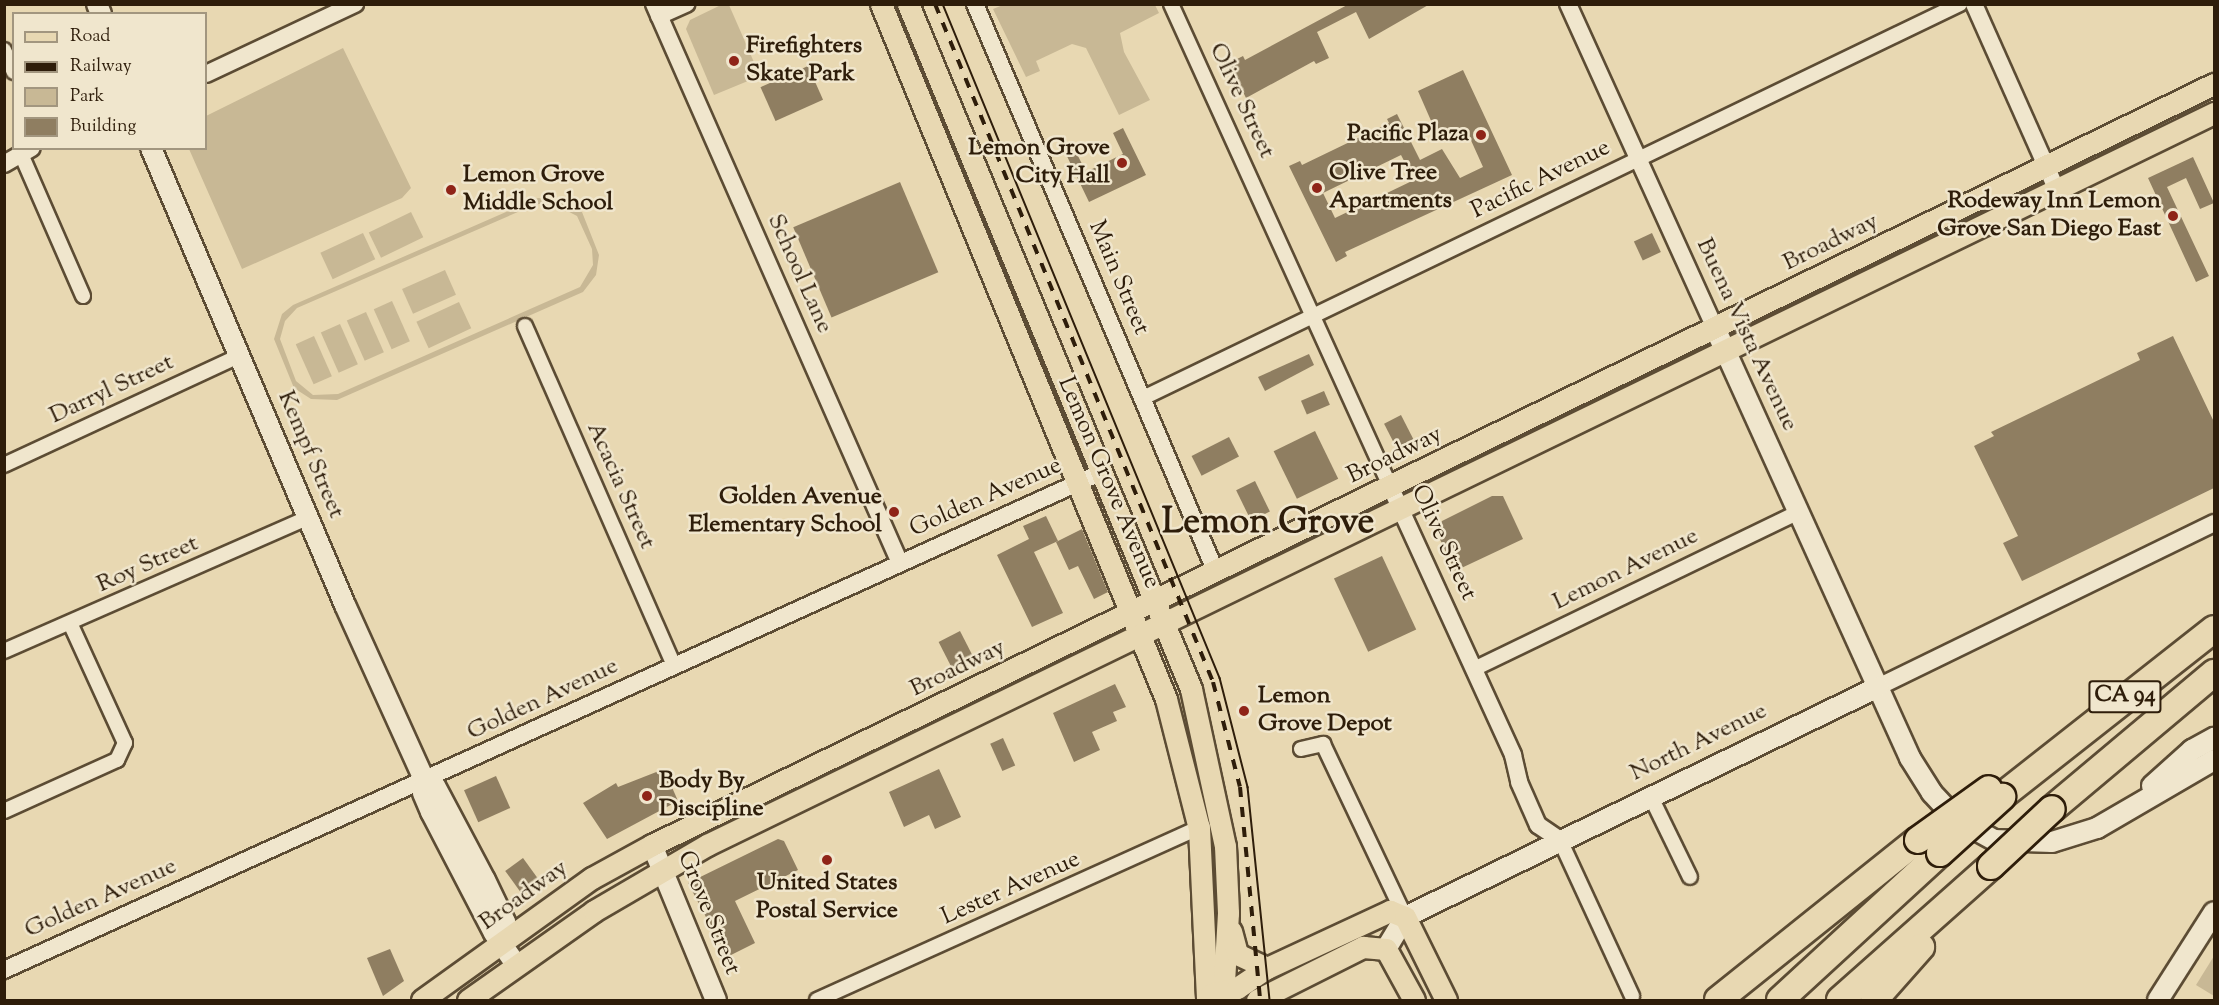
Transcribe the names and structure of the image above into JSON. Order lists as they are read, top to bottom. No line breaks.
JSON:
{"streets":{"highway":["CA 94"],"main road":["Broadway","Buena Vista Avenue","Kempf Street","Lemon Grove Avenue","North Avenue","Grove Street"],"street":["Olive Street","Pacific Avenue","School Lane","Main Street","Darryl Street","Acacia Street","Golden Avenue","Roy Street","Lemon Avenue","Lester Avenue"]},"crossings":[["Olive Street","Pacific Avenue"],["Olive Street","Broadway"],["Olive Street","Lemon Avenue"],["Olive Street","North Avenue"],["Pacific Avenue","Main Street"],["Pacific Avenue","Buena Vista Avenue"],["Broadway","Main Street"],["Broadway","Buena Vista Avenue"],["Broadway","Kempf Street"],["Broadway","Lemon Grove Avenue"],["Broadway","Grove Street"],["School Lane","Golden Avenue"],["Buena Vista Avenue","Lemon Avenue"],["Buena Vista Avenue","North Avenue"],["Darryl Street","Kempf Street"],["Kempf Street","Golden Avenue"],["Kempf Street","Roy Street"],["Lemon Grove Avenue","Golden Avenue"],["Lemon Grove Avenue","North Avenue"],["Lemon Grove Avenue","Lester Avenue"],["Acacia Street","Golden Avenue"]],"districts":["Lemon Grove"],"places":["Firefighters Skate Park","Pacific Plaza","Lemon Grove City Hall","Olive Tree Apartments","Lemon Grove Middle School","Rodeway Inn Lemon Grove San Diego East","Golden Avenue Elementary School","Lemon Grove Depot","Body By Discipline","United States Postal Service"],"legend":["Road","Railway","Park","Building"]}
